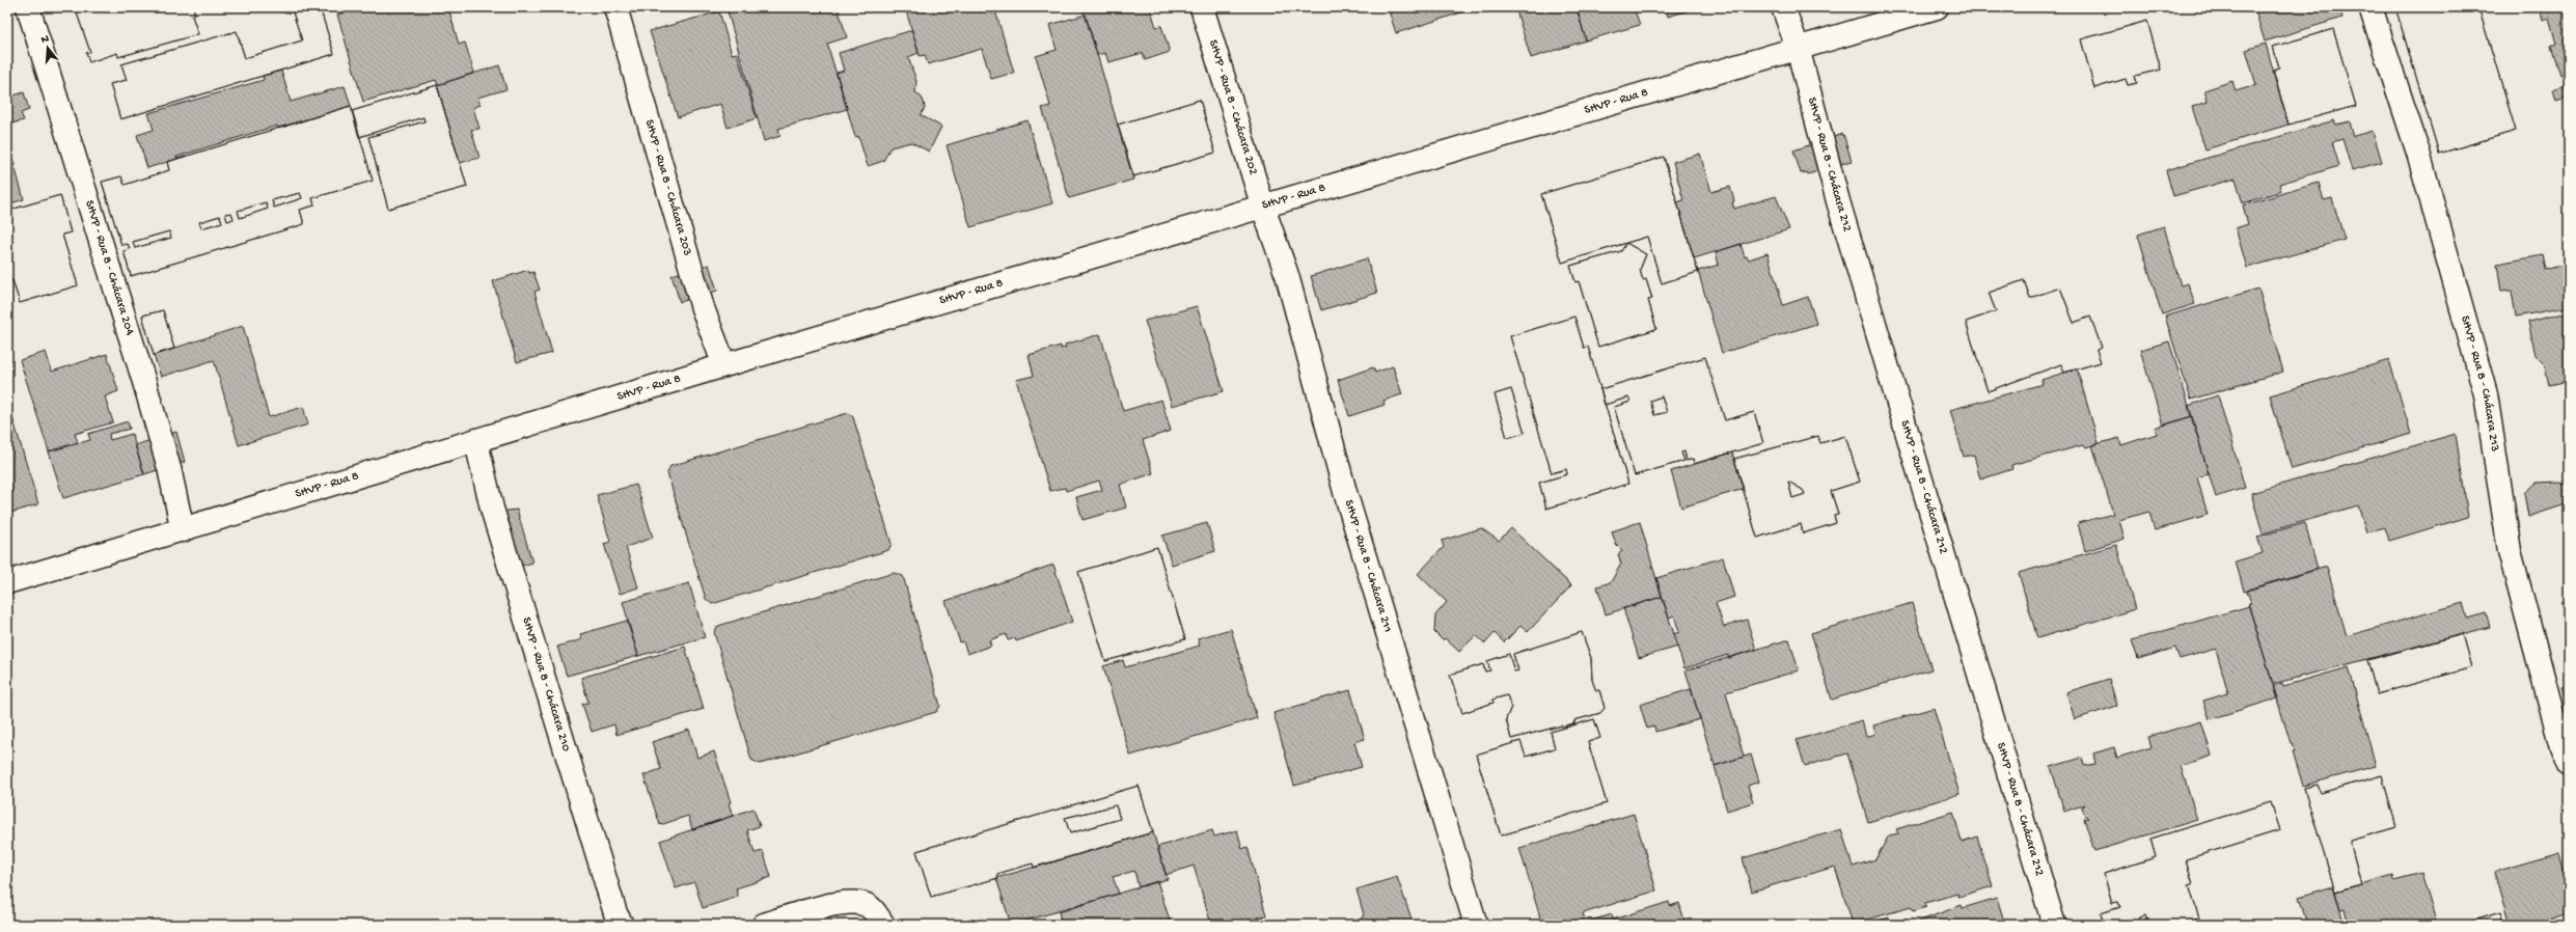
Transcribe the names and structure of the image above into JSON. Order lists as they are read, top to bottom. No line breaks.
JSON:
{"streets":{"street":["SHVP - Rua 8","SHVP - Rua 8 - Chácara 202","SHVP - Rua 8 - Chácara 212","SHVP - Rua 8 - Chácara 203","SHVP - Rua 8 - Chácara 204","SHVP - Rua 8 - Chácara 213","SHVP - Rua 8 - Chácara 211","SHVP - Rua 8 - Chácara 210"]},"crossings":[["SHVP - Rua 8","SHVP - Rua 8 - Chácara 202"],["SHVP - Rua 8","SHVP - Rua 8 - Chácara 212"],["SHVP - Rua 8","SHVP - Rua 8 - Chácara 203"],["SHVP - Rua 8","SHVP - Rua 8 - Chácara 204"],["SHVP - Rua 8","SHVP - Rua 8 - Chácara 211"],["SHVP - Rua 8","SHVP - Rua 8 - Chácara 210"],["SHVP - Rua 8 - Chácara 202","SHVP - Rua 8 - Chácara 211"]],"north":"top"}
